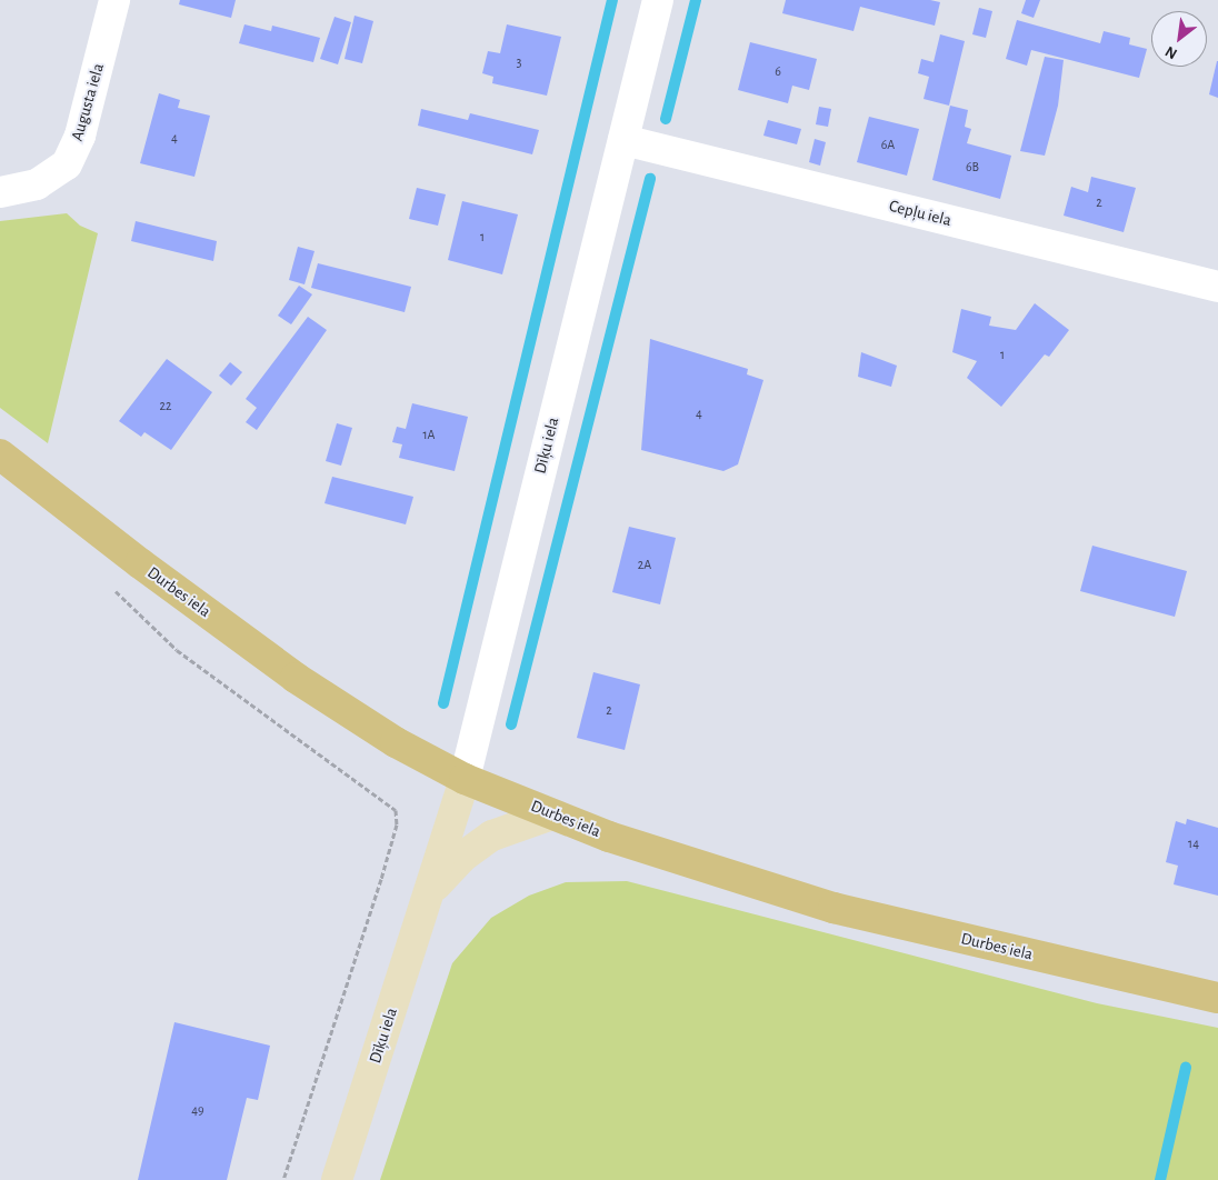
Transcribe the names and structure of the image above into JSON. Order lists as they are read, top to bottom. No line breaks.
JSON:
{"streets":{"main road":["Dīķu iela","Durbes iela"],"street":["Augusta iela","Cepļu iela"]},"crossings":[["Cepļu iela","Dīķu iela"],["Dīķu iela","Durbes iela"]],"house_numbers":["3","6","4","6A","6B","2","1","1","22","4","1A","2A","2","14","49"],"north":"bottom left"}
